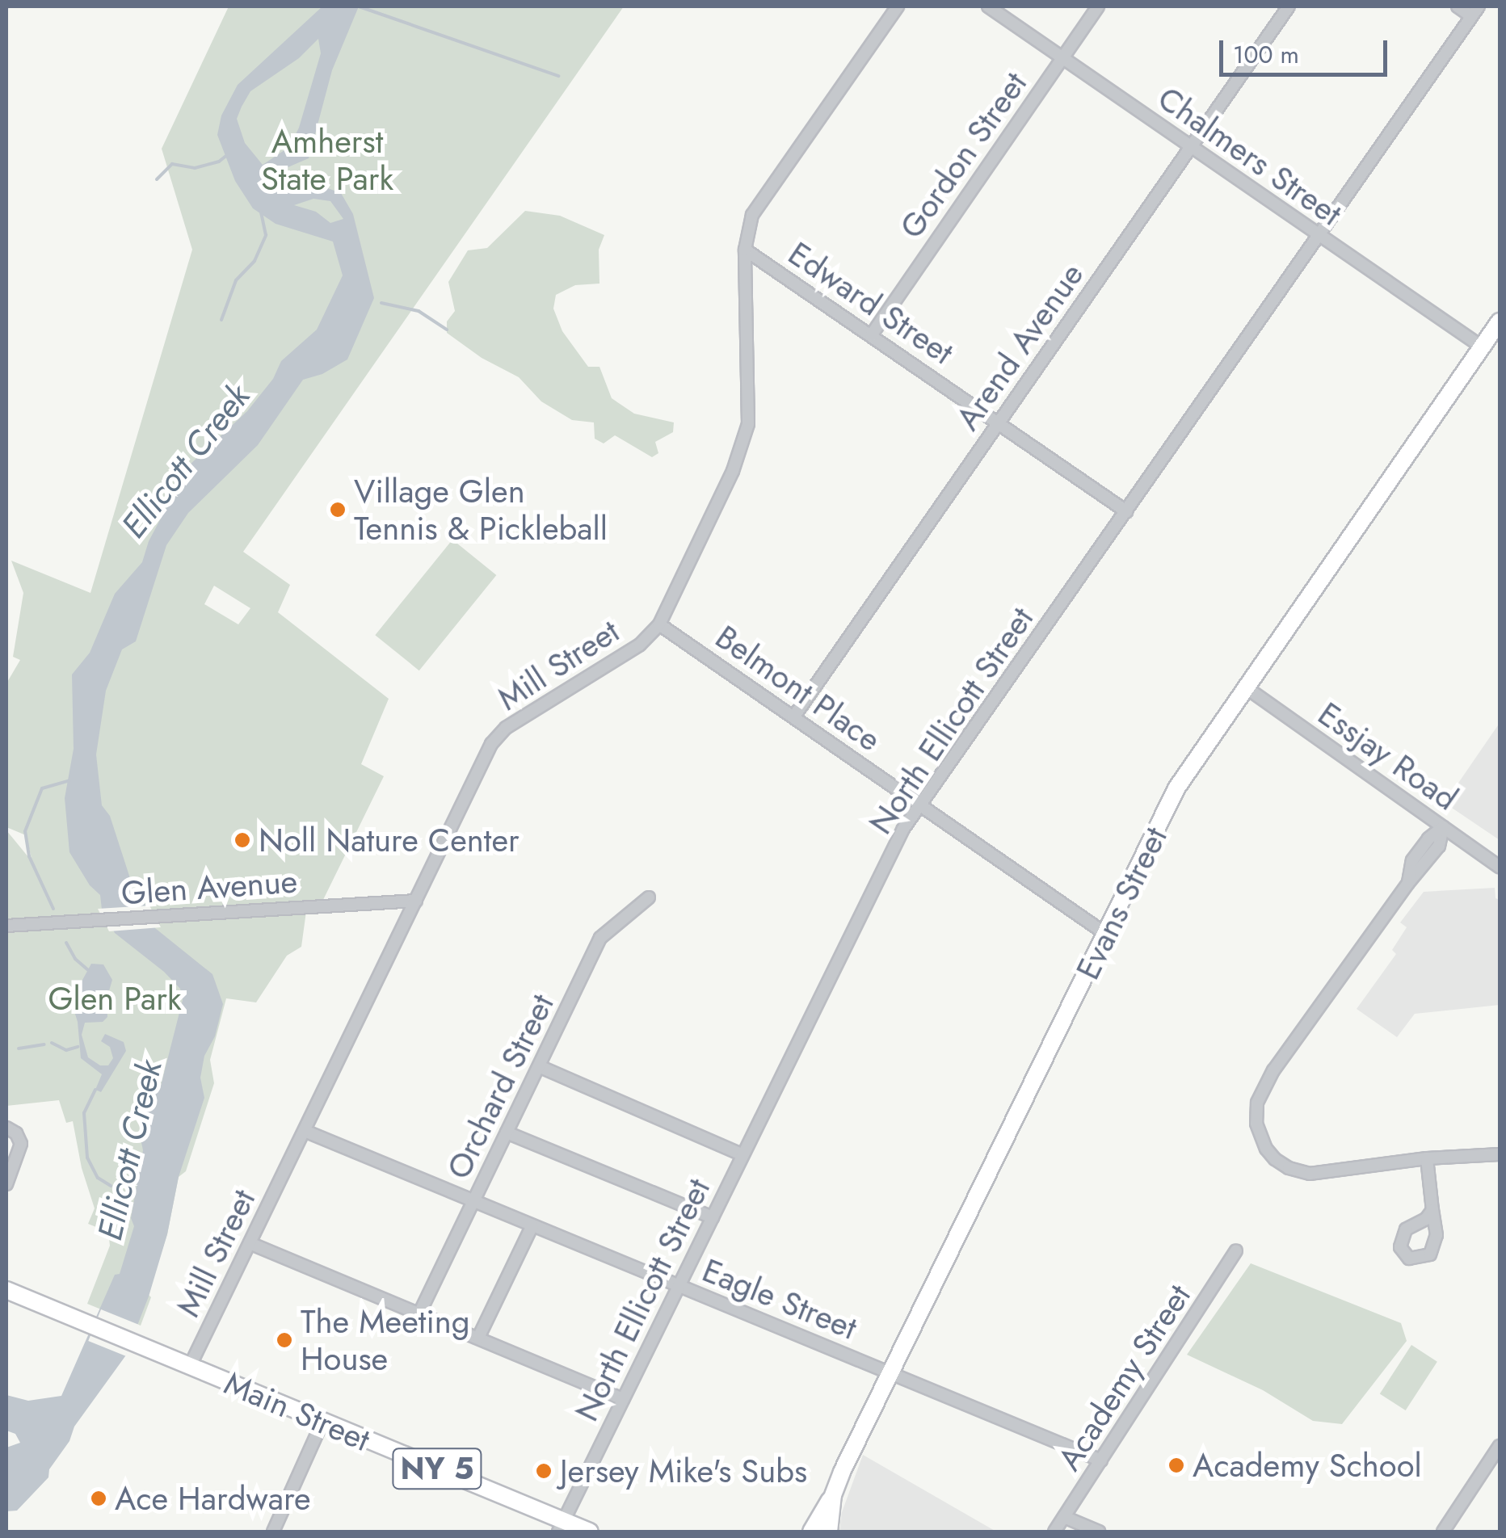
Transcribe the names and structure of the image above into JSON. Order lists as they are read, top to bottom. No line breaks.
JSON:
{"streets":{"street":["Gordon Street","Chalmers Street","Edward Street","Arend Avenue","Mill Street","Belmont Place","North Ellicott Street","Essjay Road","Glen Avenue","Evans Street","Orchard Street","Eagle Street","Academy Street","Main Street","NY 5"]},"crossings":[["Gordon Street","Chalmers Street"],["Gordon Street","Edward Street"],["Chalmers Street","Arend Avenue"],["Chalmers Street","North Ellicott Street"],["Chalmers Street","Evans Street"],["Edward Street","Arend Avenue"],["Edward Street","Mill Street"],["Edward Street","North Ellicott Street"],["Arend Avenue","Belmont Place"],["Mill Street","Belmont Place"],["Mill Street","Glen Avenue"],["Mill Street","Eagle Street"],["Mill Street","Main Street"],["Belmont Place","North Ellicott Street"],["Belmont Place","Evans Street"],["North Ellicott Street","Eagle Street"],["North Ellicott Street","Main Street"],["Essjay Road","Evans Street"],["Evans Street","Eagle Street"],["Orchard Street","Eagle Street"],["Eagle Street","Academy Street"]],"water":["Ellicott Creek"],"parks":["Amherst State Park","Glen Park"],"places":["Village Glen Tennis & Pickleball","Noll Nature Center","The Meeting House","Academy School","Jersey Mike's Subs","Ace Hardware"],"scale_bar":"100 m"}
